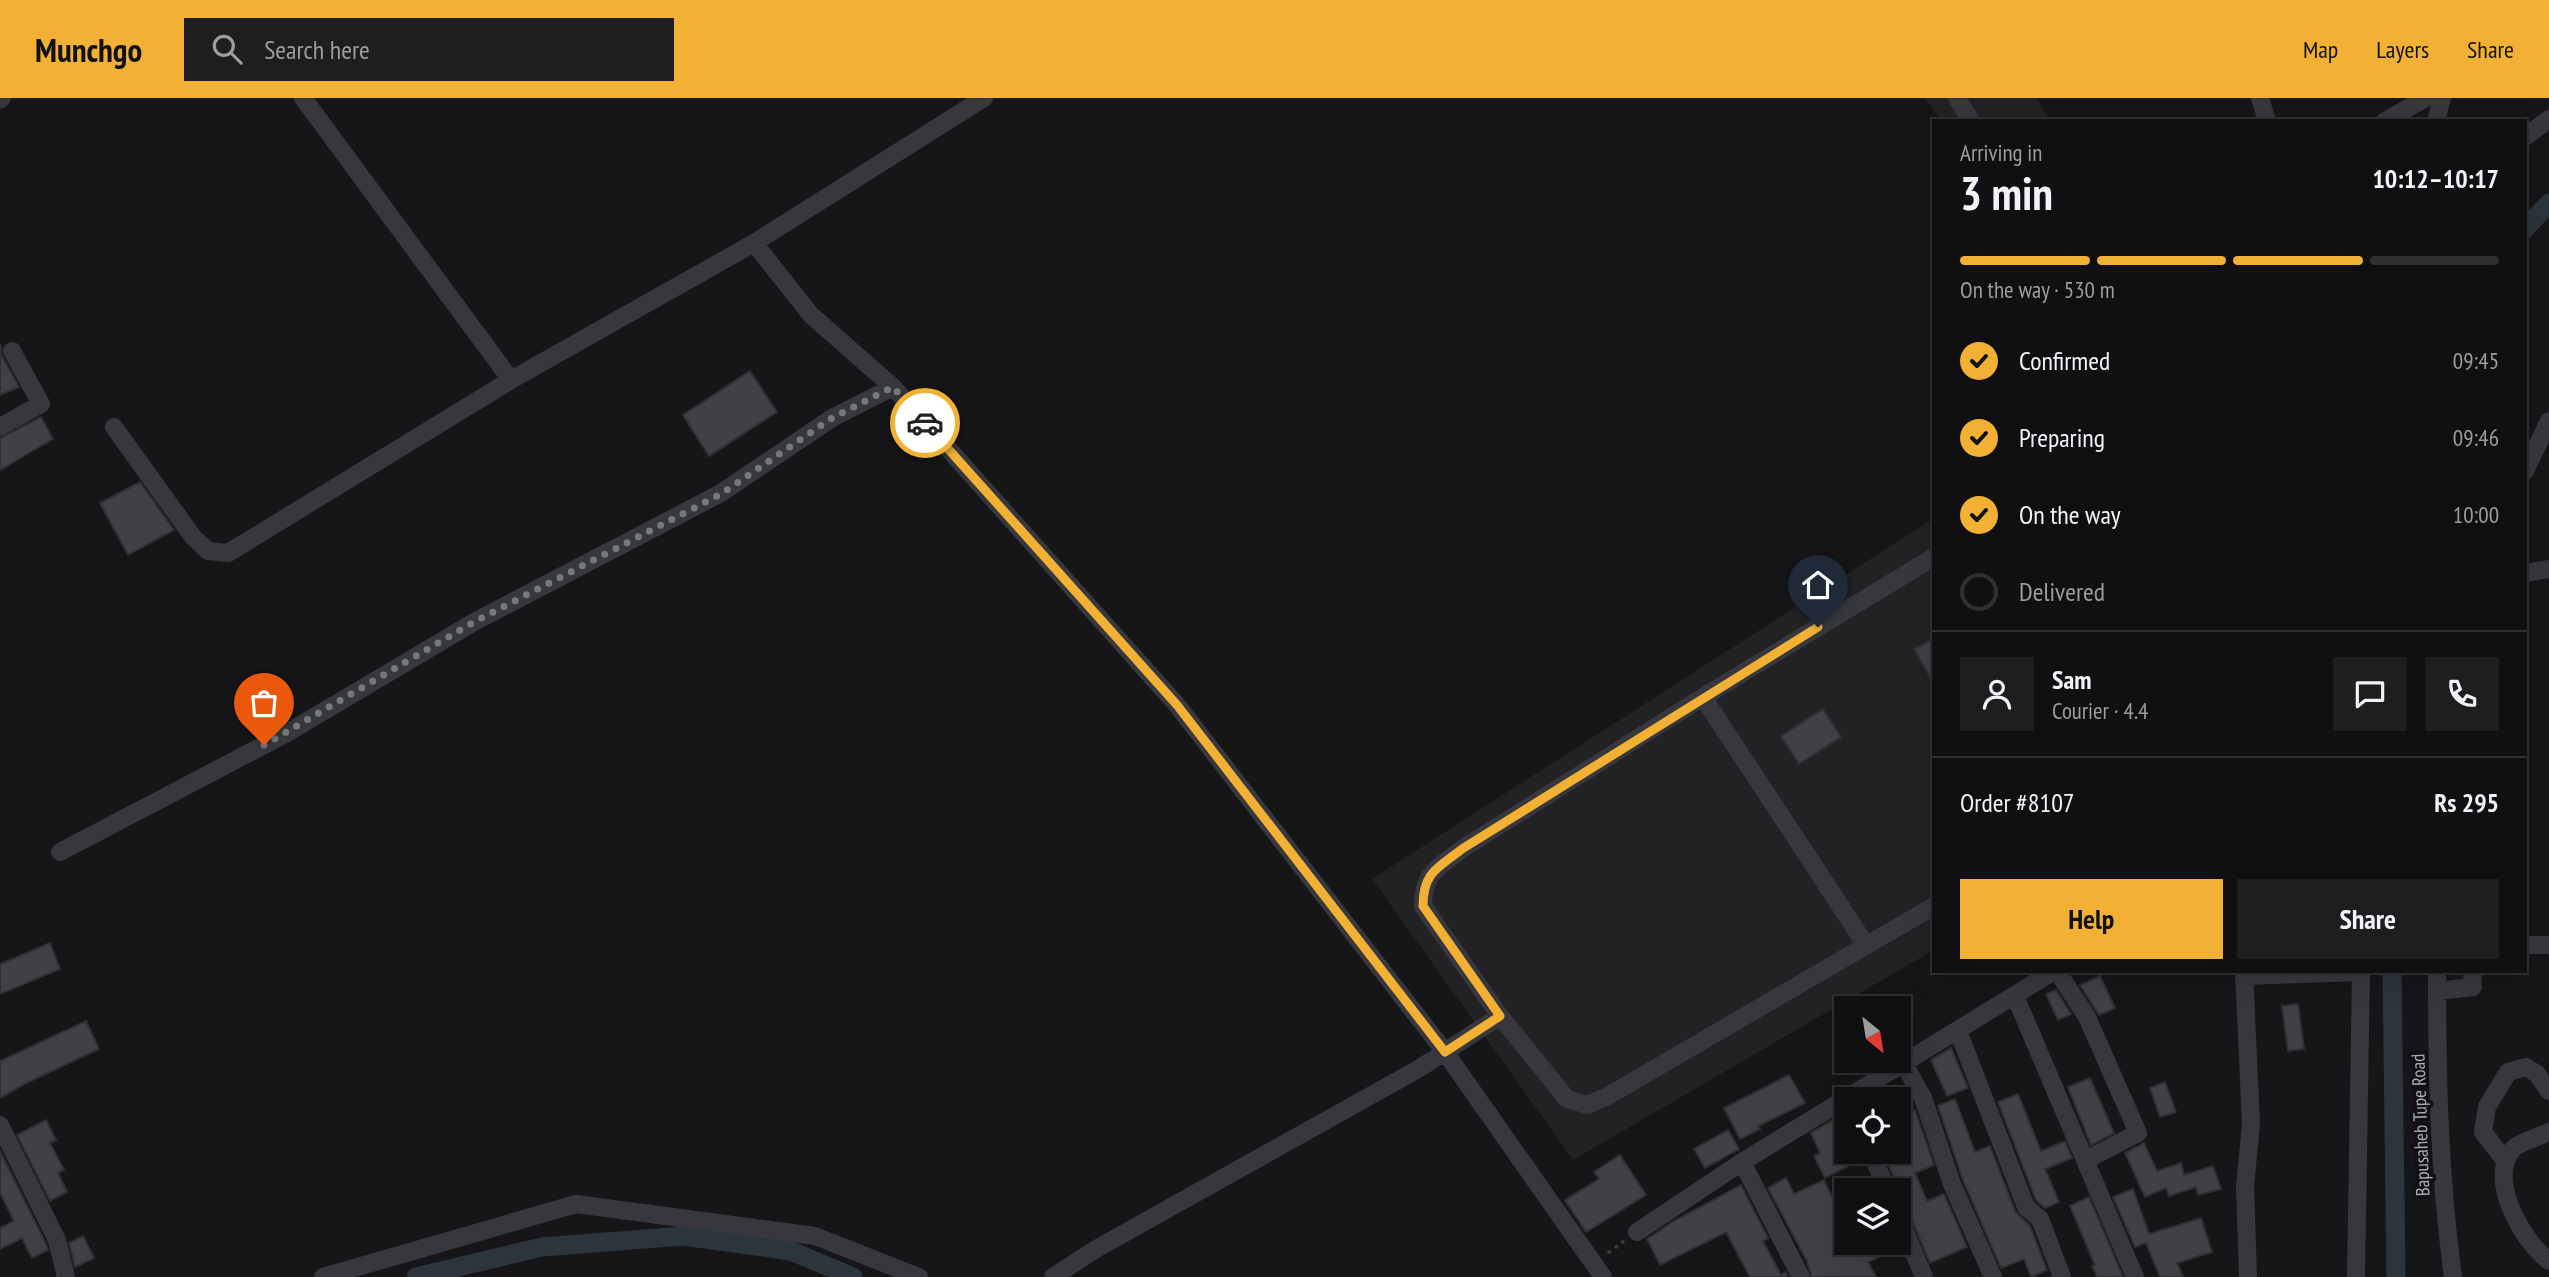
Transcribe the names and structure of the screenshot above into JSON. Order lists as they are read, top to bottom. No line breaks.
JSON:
{"streets":{"street":["Bapusaheb Tupe Road"]},"north":"bottom right","page":{"header":"Munchgo","search":"Search here","nav":["Map","Layers","Share"],"heading":["3 min","Arriving in","10:12–10:17"],"panel":["Sam","Courier · 4.4","Order #8107","Rs 295"],"bar":"On the way · 530 m","list":[["Confirmed","09:45"],["Preparing","09:46"],["On the way","10:00"],"Delivered"],"buttons":["Help","Share"]}}
